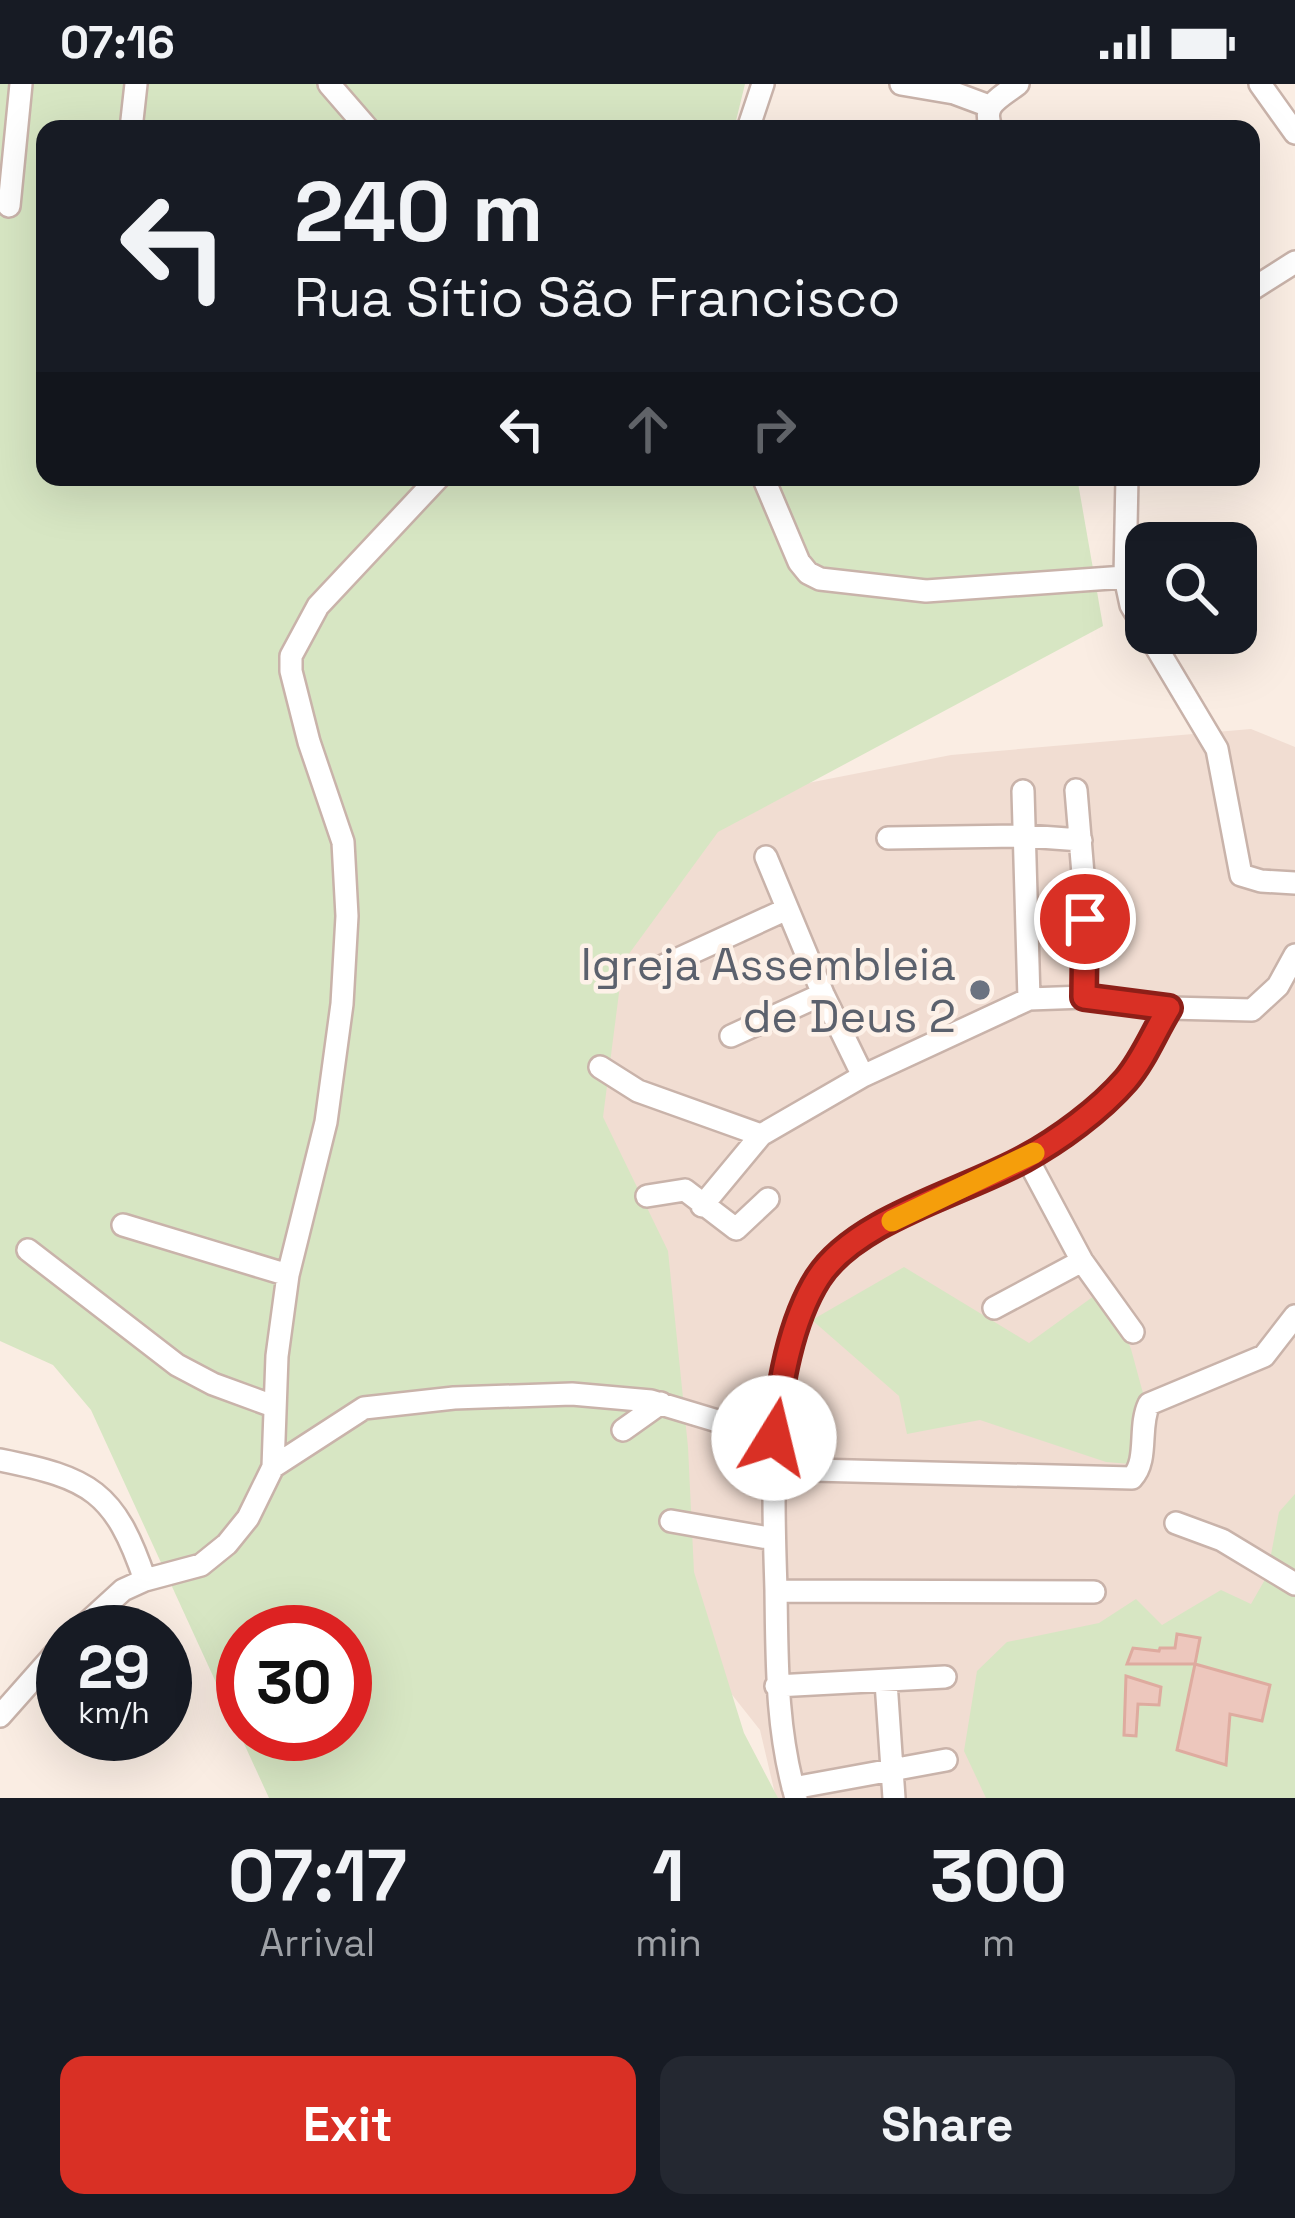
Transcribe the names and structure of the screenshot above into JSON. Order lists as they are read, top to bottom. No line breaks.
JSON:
{"places":["Igreja Assembleia de Deus 2"],"page":{"status":"07:16","turn":["240 m","Rua Sítio São Francisco"],"speed":"29 km/h","limit":"30","eta":["07:17","Arrival","1","min","300","m"],"buttons":["Exit","Share"]}}
